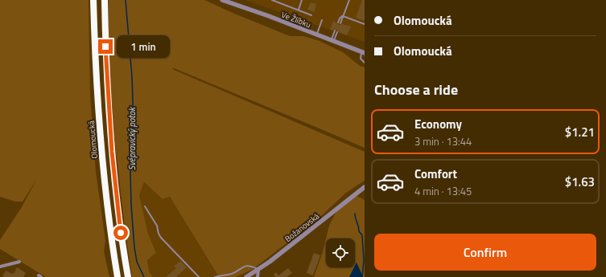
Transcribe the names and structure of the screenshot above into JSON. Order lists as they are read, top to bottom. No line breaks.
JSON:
{"streets":{"highway":["Olomoucká"],"street":["Ve Žlíbku","Božanovská"]},"water":["Svépravický potok"],"page":{"banner":["Olomoucká","Olomoucká"],"bubble":"1 min","heading":"Choose a ride","list":[{"name":"Economy","note":"3 min · 13:44","value":"$1.21"},{"name":"Comfort","note":"4 min · 13:45","value":"$1.63"}],"buttons":"Confirm"}}
